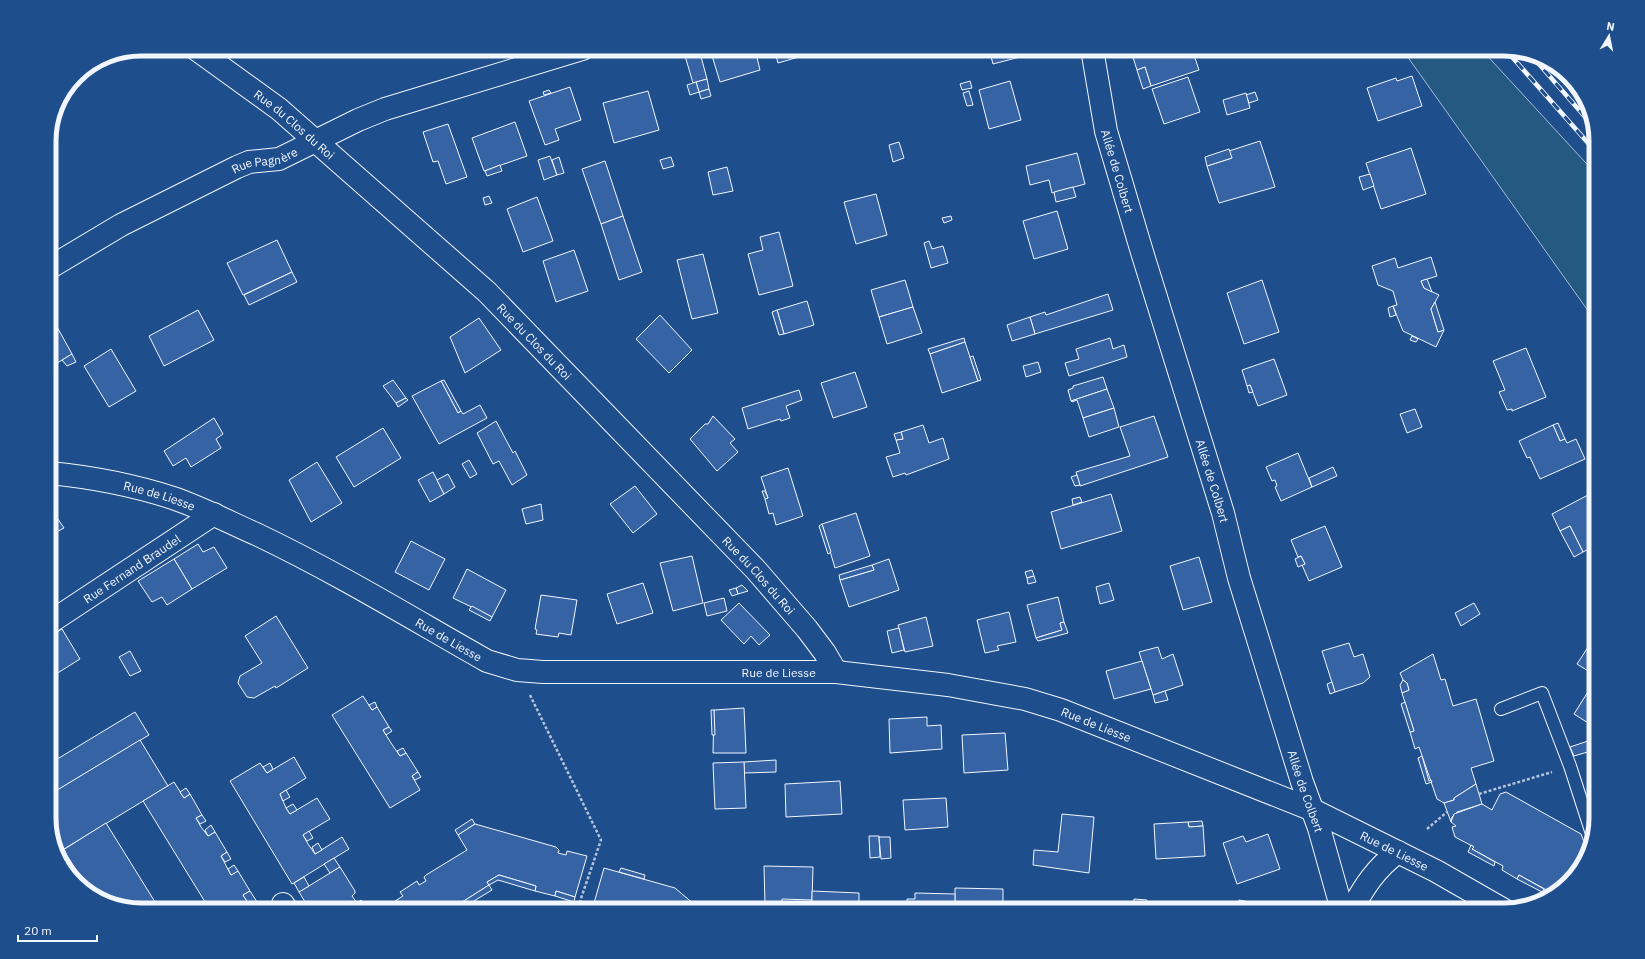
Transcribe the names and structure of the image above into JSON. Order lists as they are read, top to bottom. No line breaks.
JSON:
{"streets":{"street":["Rue du Clos du Roi","Rue Pagnère","Allée de Colbert","Rue de Liesse","Rue Fernand Braudel"]},"crossings":[["Rue du Clos du Roi","Rue Pagnère"],["Rue du Clos du Roi","Rue de Liesse"],["Allée de Colbert","Rue de Liesse"],["Rue de Liesse","Rue Fernand Braudel"]],"scale_bar":"20 m","north":"top"}
